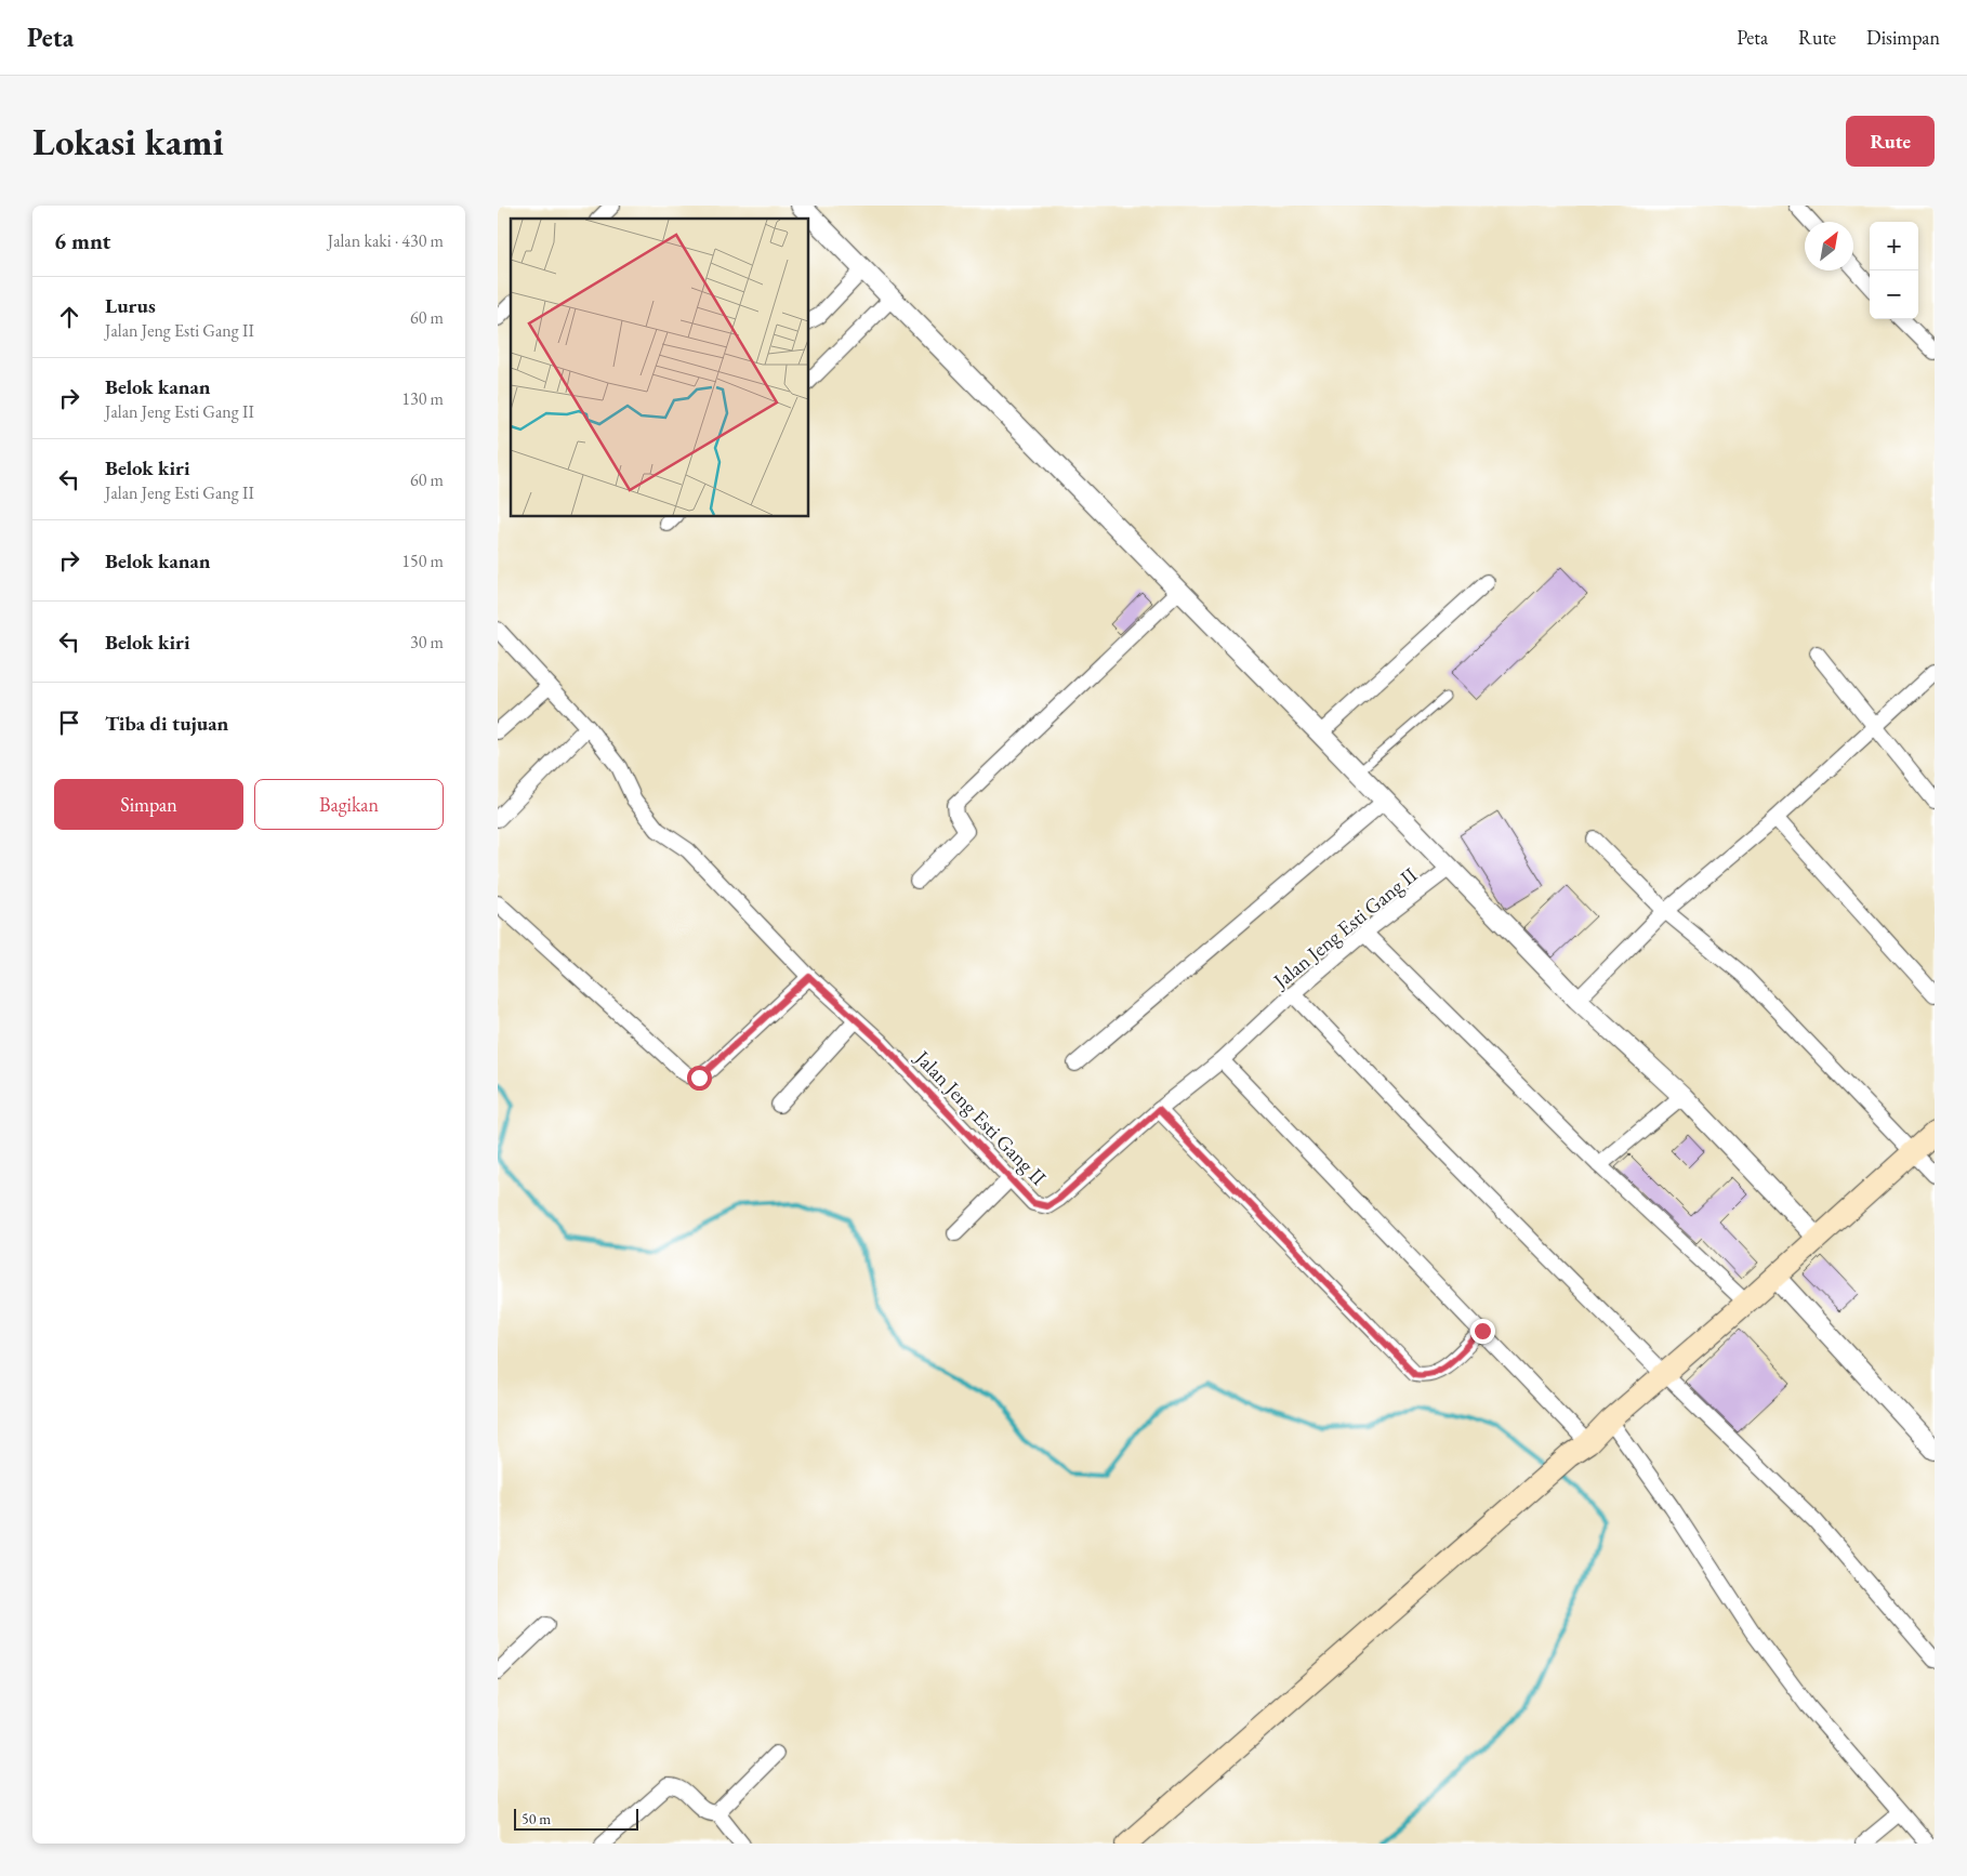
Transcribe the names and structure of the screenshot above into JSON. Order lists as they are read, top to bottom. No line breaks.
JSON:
{"streets":{"street":["Jalan Jeng Esti Gang II"]},"scale_bar":"50 m","north":"top right","page":{"header":"Peta","nav":["Peta","Rute","Disimpan"],"buttons":["Rute",["Simpan","Bagikan"]],"title":"Lokasi kami","heading":["6 mnt","Jalan kaki · 430 m"],"map_buttons":["+","−"],"list":[["Lurus","Jalan Jeng Esti Gang II","60 m"],["Belok kanan","Jalan Jeng Esti Gang II","130 m"],["Belok kiri","Jalan Jeng Esti Gang II","60 m"],["Belok kanan","150 m"],["Belok kiri","30 m"],"Tiba di tujuan"],"scale":"50 m"}}
